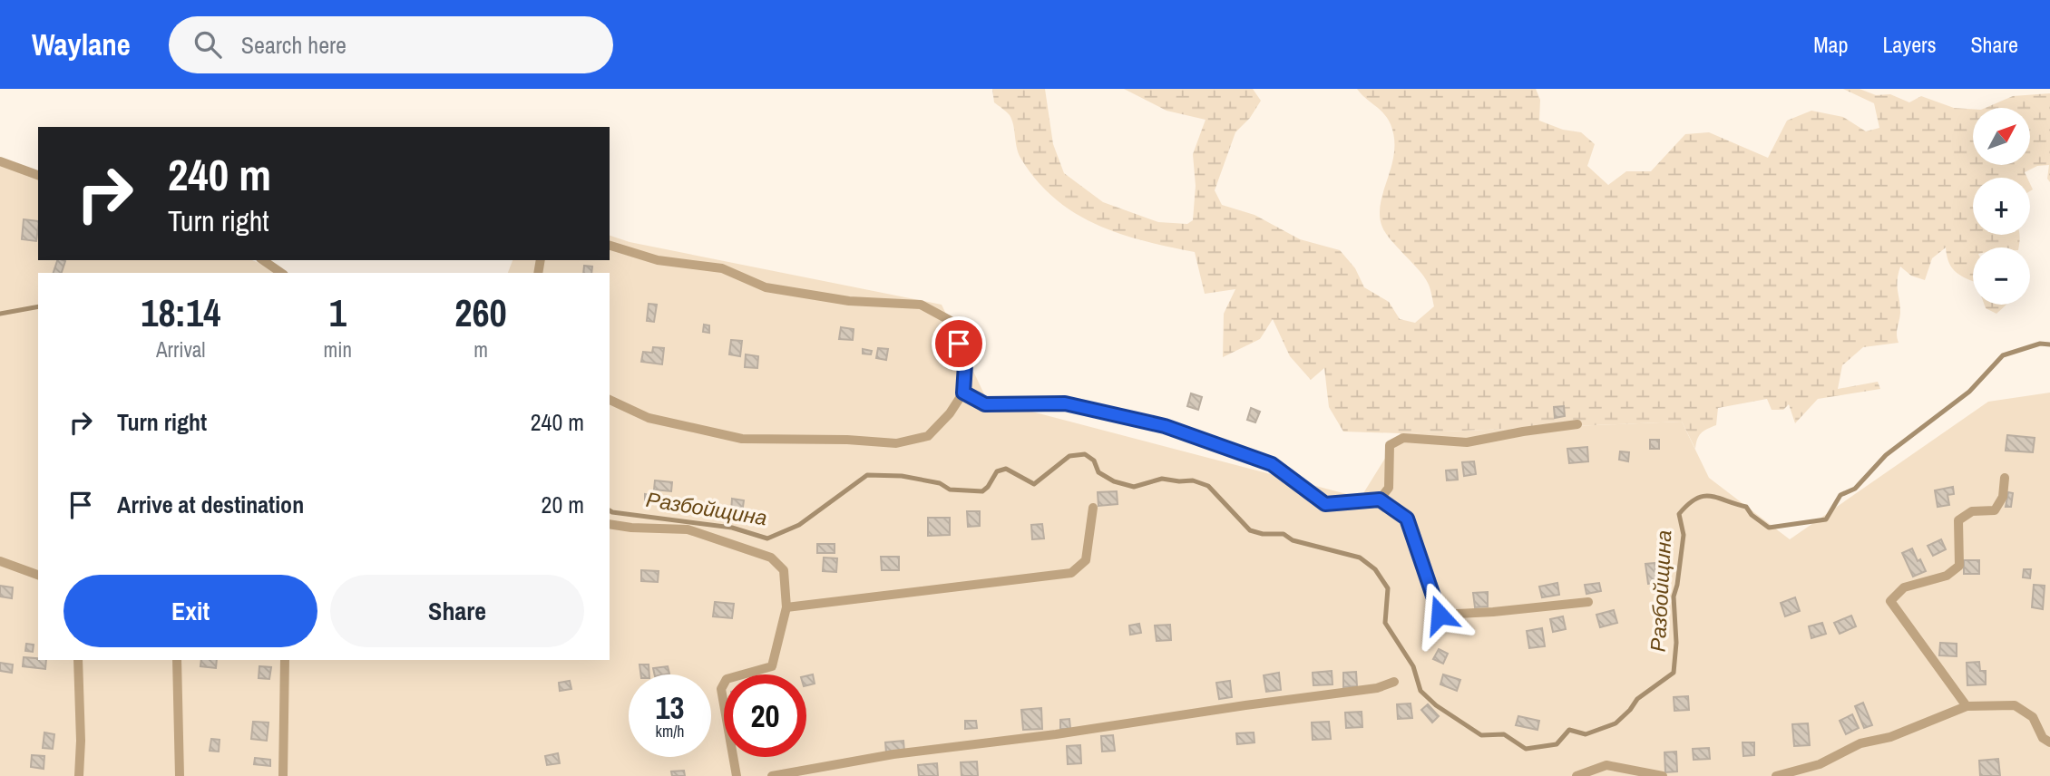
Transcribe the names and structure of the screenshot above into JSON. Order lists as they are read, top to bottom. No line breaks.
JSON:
{"water":["Разбойщина"],"north":"top right","page":{"header":"Waylane","search":"Search here","nav":["Map","Layers","Share"],"map_buttons":["+","−"],"turn":["240 m","Turn right"],"eta":["18:14","Arrival","1","min","260","m"],"list":[{"name":"Turn right","value":"240 m"},{"name":"Arrive at destination","value":"20 m"}],"buttons":["Exit","Share"],"speed":"13 km/h","limit":"20"}}
